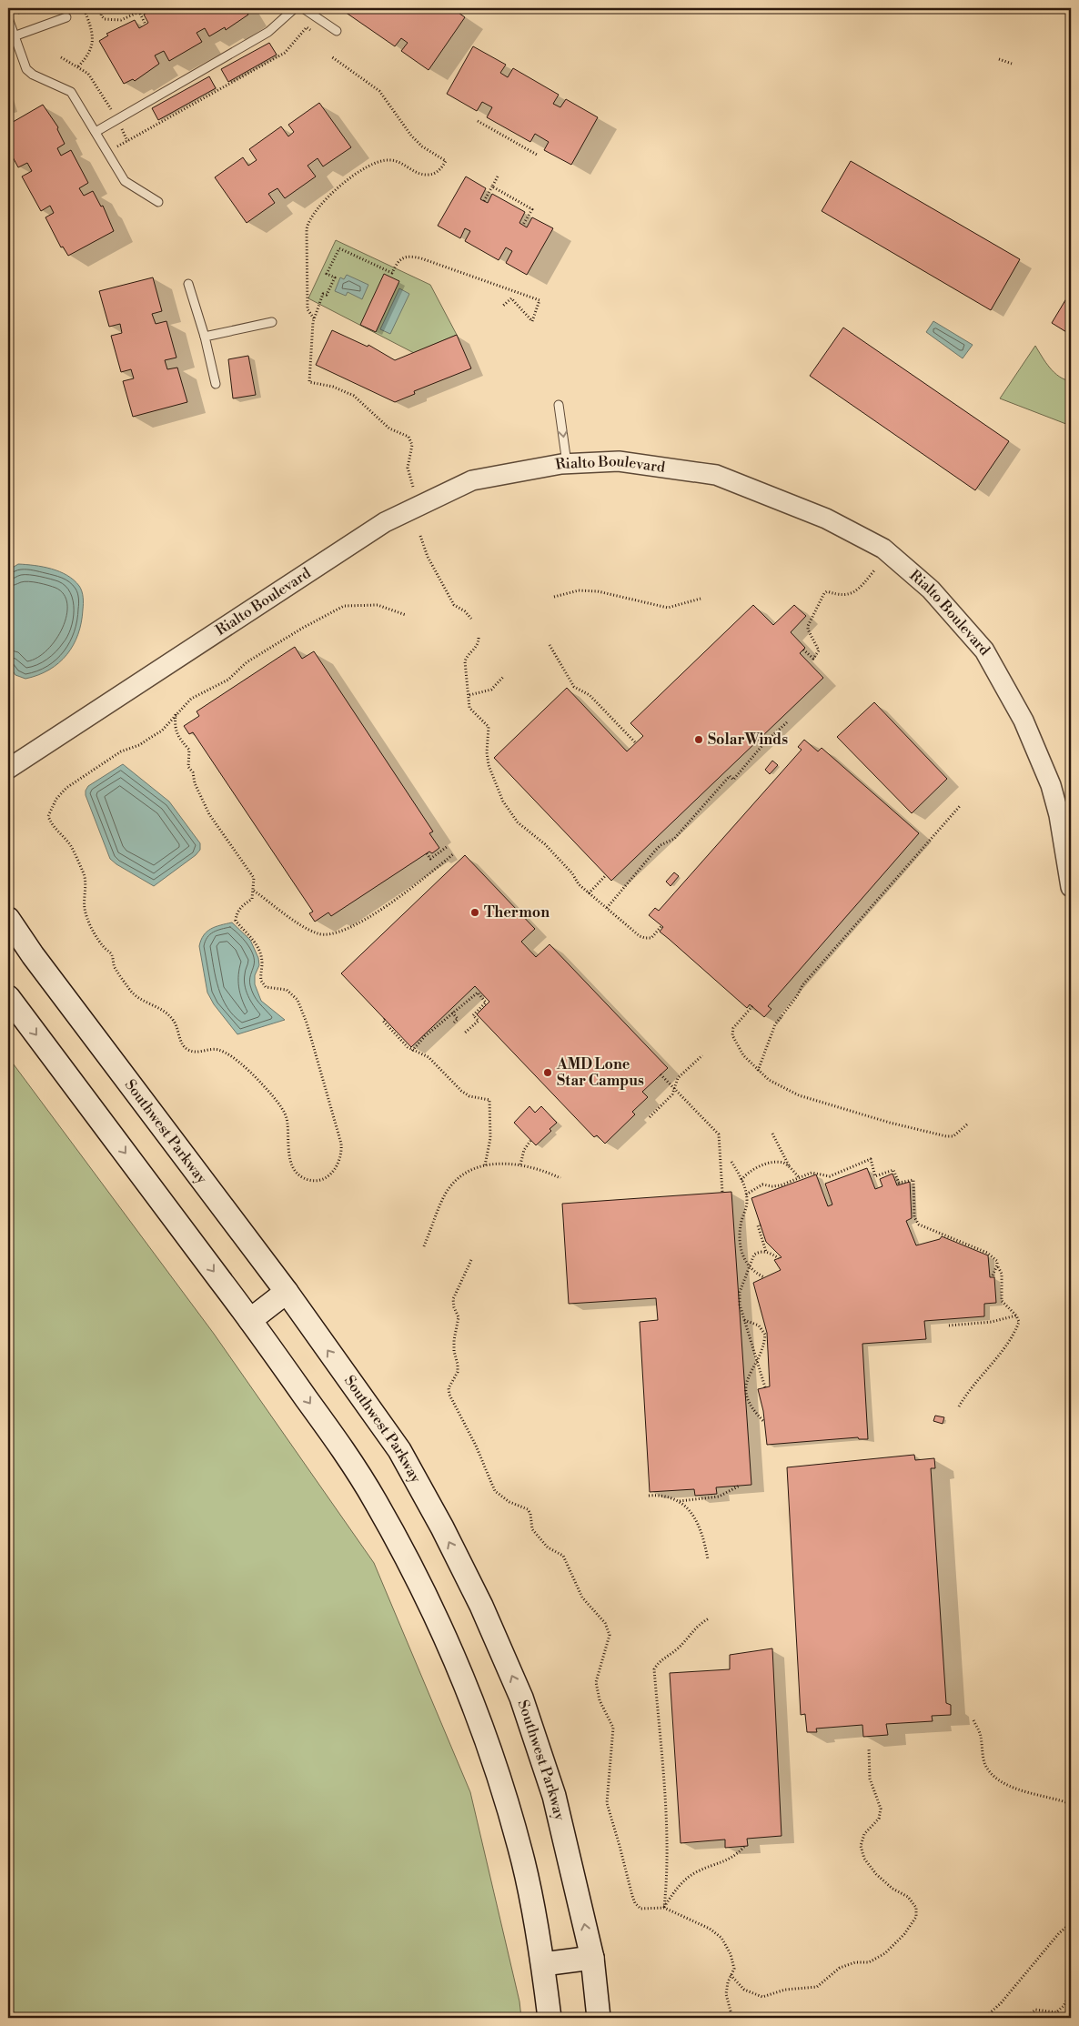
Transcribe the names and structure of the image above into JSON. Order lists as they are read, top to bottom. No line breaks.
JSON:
{"streets":{"main road":["Southwest Parkway"],"street":["Rialto Boulevard"]},"places":["SolarWinds","Thermon","AMD Lone Star Campus"]}
